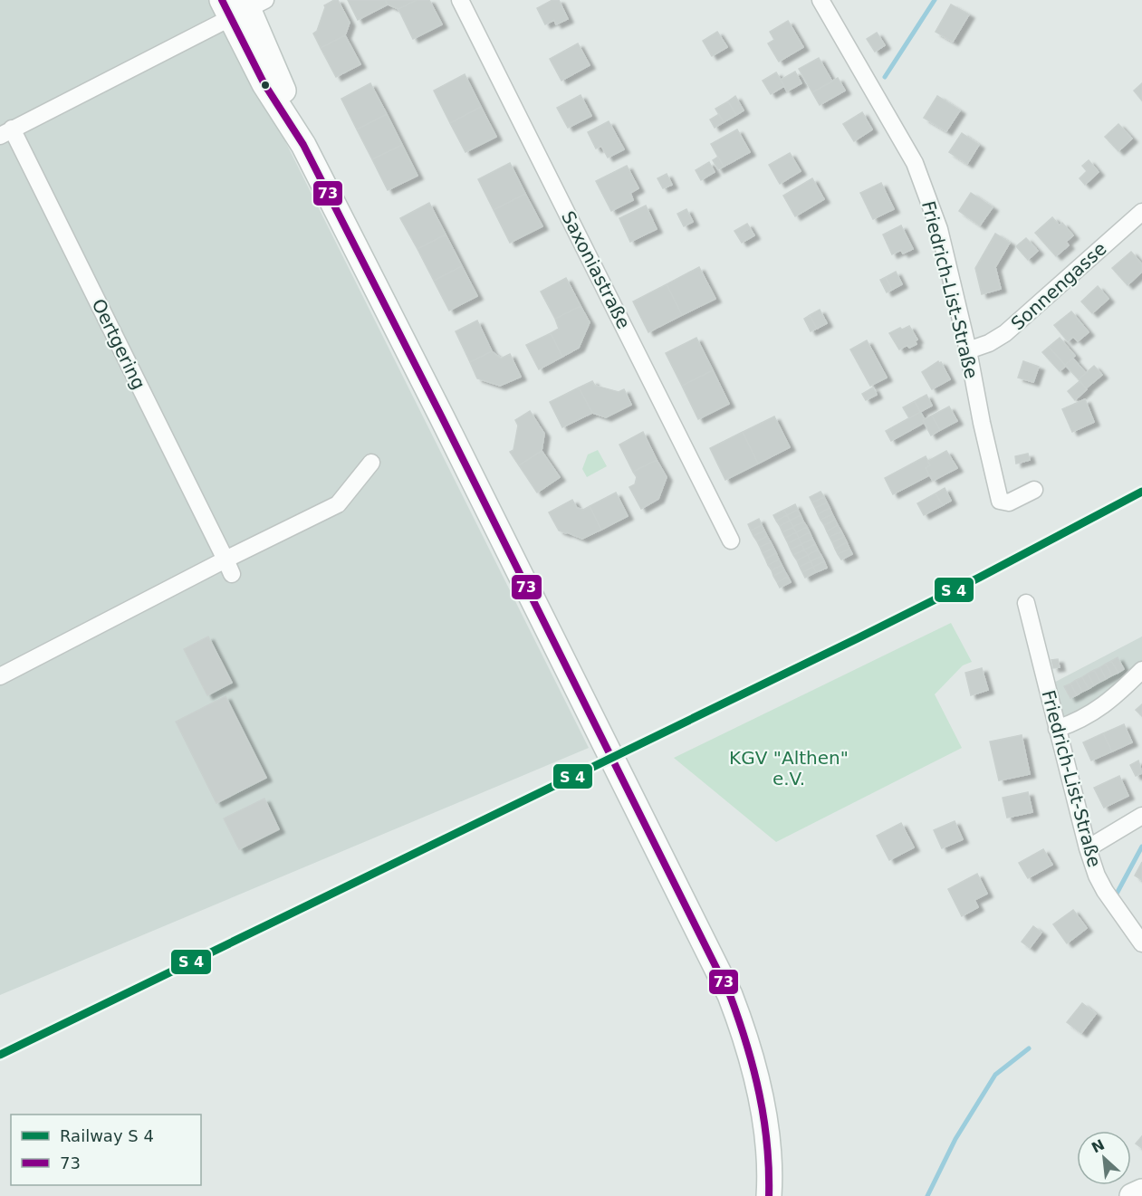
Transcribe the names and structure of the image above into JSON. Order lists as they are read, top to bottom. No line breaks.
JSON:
{"streets":{"street":["Saxoniastraße","Sonnengasse","Friedrich-List-Straße","Oertgering"]},"crossings":[["Sonnengasse","Friedrich-List-Straße"]],"parks":["KGV \"Althen\" e.V."],"lines":["transit line 73"],"legend":["Railway S 4","73"],"north":"top left"}
